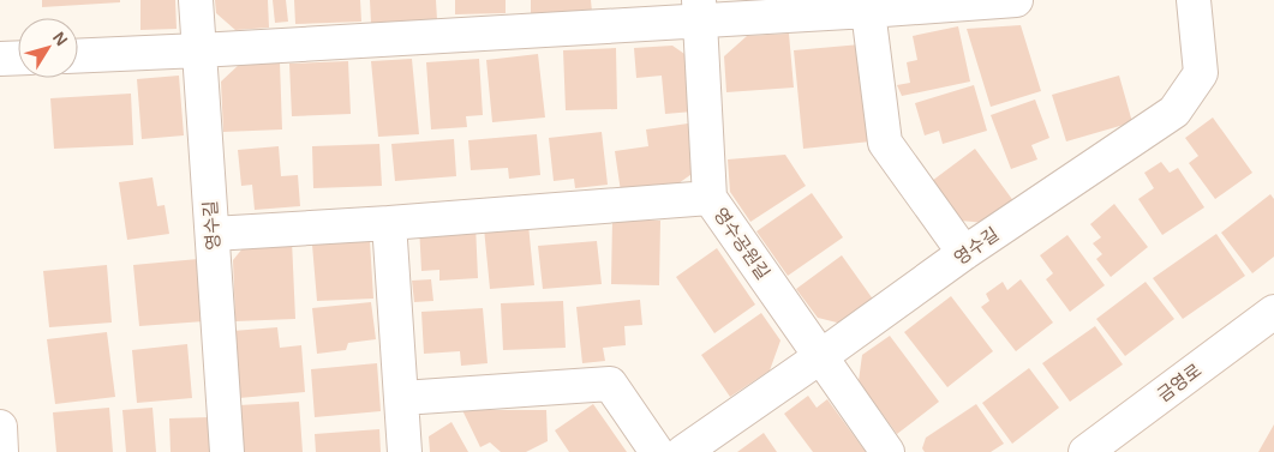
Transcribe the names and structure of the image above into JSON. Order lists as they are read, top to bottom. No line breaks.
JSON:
{"streets":{"street":["영수길","영수공원길","금영로"]},"crossings":[["영수길","영수공원길"]],"north":"top right"}
